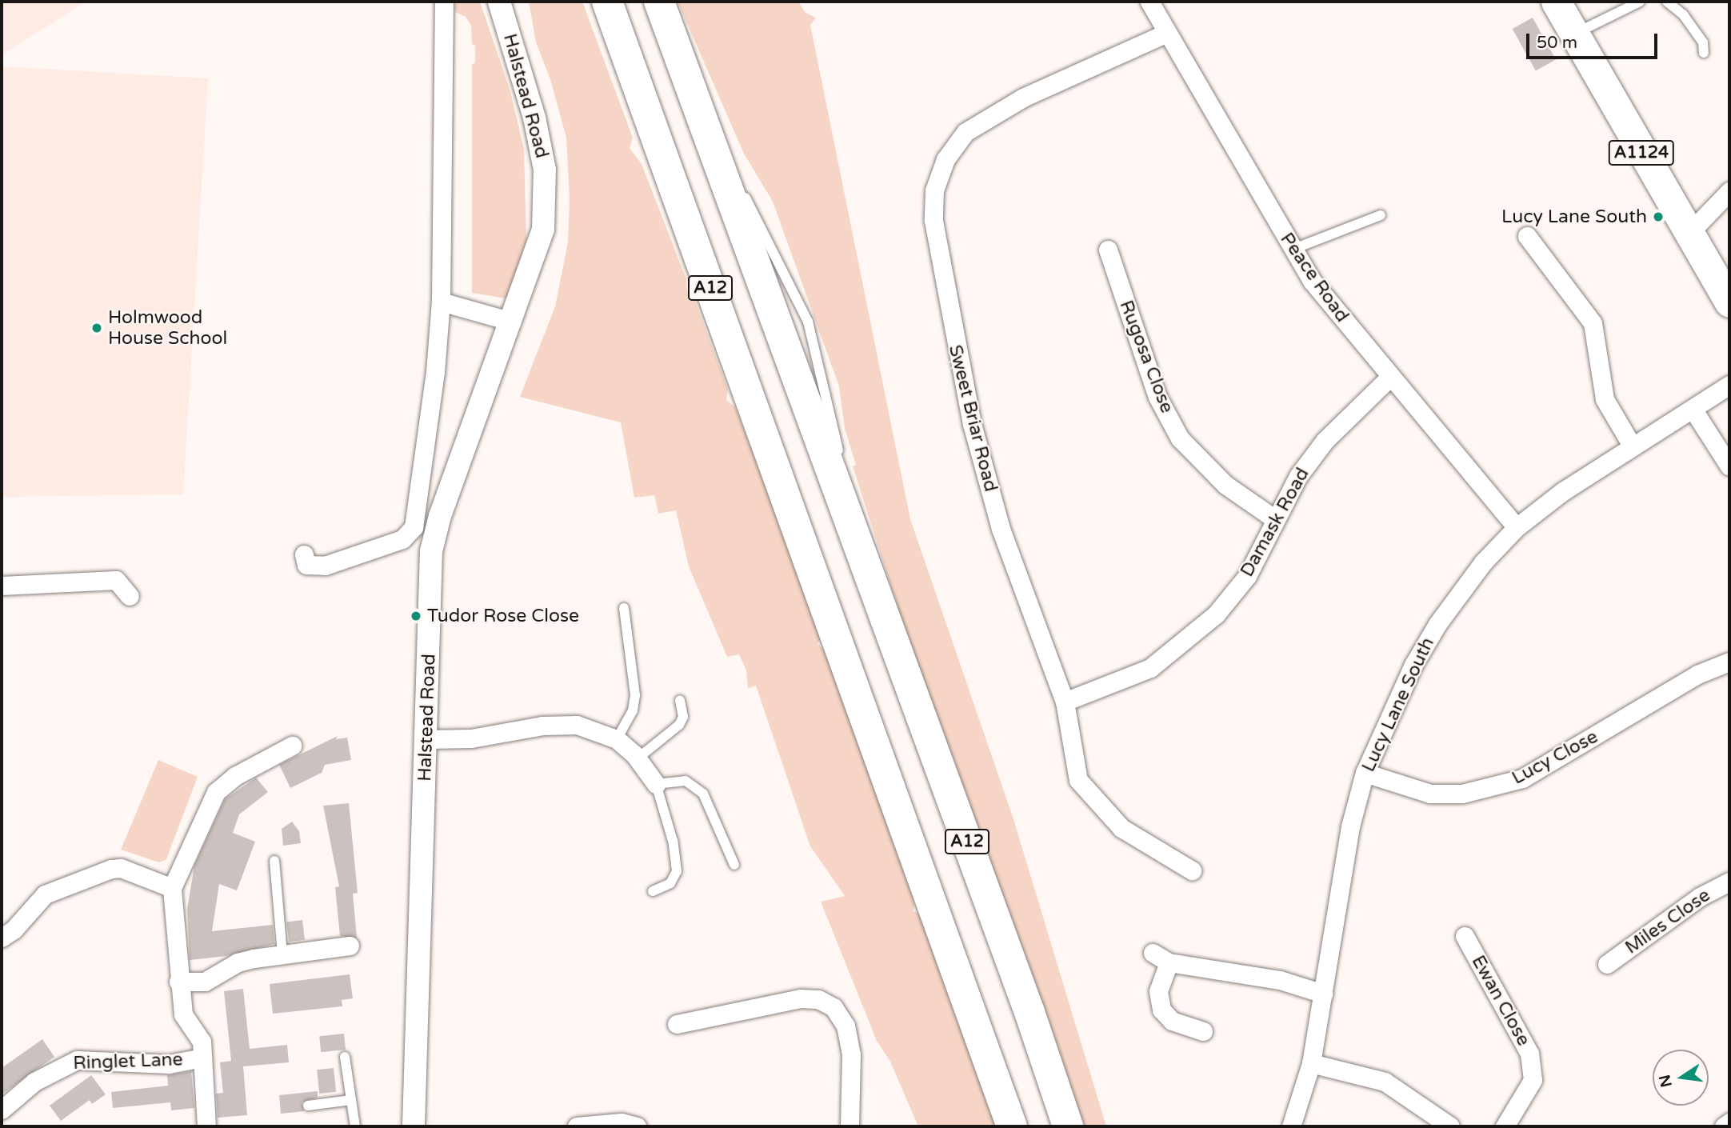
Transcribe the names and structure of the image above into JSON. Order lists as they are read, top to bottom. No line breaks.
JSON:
{"streets":{"highway":["A12"],"main road":["A1124"],"street":["Halstead Road","Peace Road","Rugosa Close","Sweet Briar Road","Damask Road","Lucy Lane South","Lucy Close","Miles Close","Ewan Close","Ringlet Lane"]},"crossings":[["Peace Road","Sweet Briar Road"],["Peace Road","Damask Road"],["Peace Road","Lucy Lane South"],["Rugosa Close","Damask Road"],["Sweet Briar Road","Damask Road"],["Lucy Lane South","Lucy Close"]],"places":["Lucy Lane South","Holmwood House School","Tudor Rose Close"],"scale_bar":"50 m","north":"left"}
